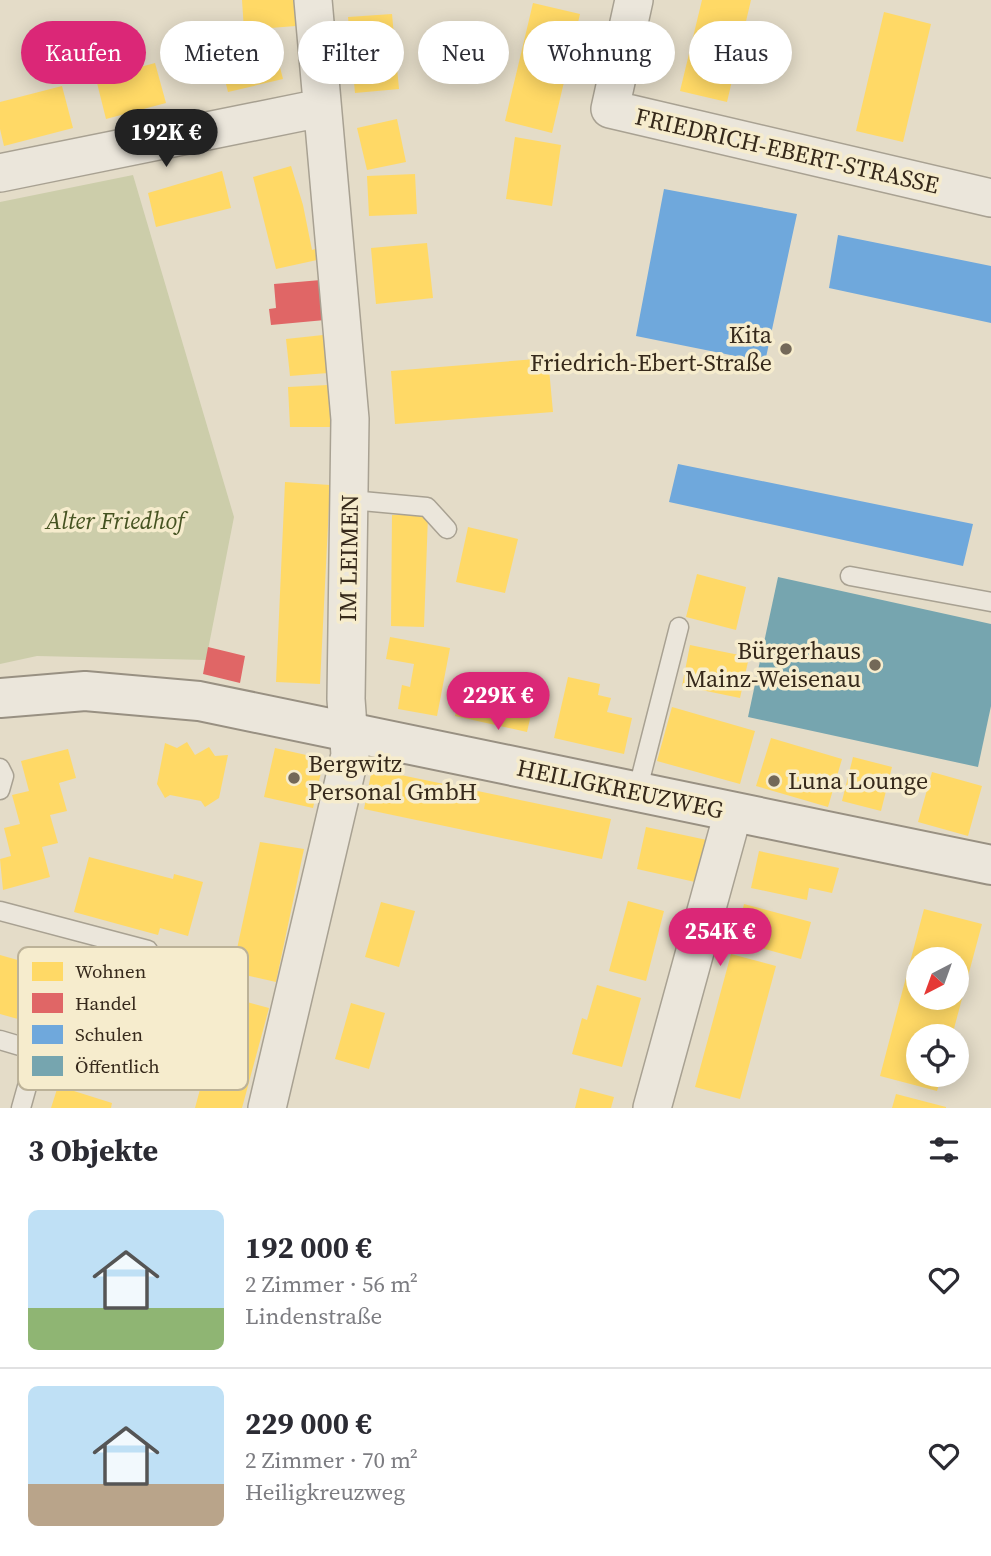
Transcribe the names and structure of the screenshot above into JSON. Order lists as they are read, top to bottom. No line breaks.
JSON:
{"streets":{"street":["FRIEDRICH-EBERT-STRASSE","IM LEIMEN","HEILIGKREUZWEG"]},"crossings":[["IM LEIMEN","HEILIGKREUZWEG"]],"parks":["Alter Friedhof"],"places":["Kita Friedrich-Ebert-Straße","Bürgerhaus Mainz-Weisenau","Bergwitz Personal GmbH","Luna Lounge"],"legend":["Wohnen","Handel","Schulen","Öffentlich"],"north":"bottom left","page":{"chip":["Kaufen","Mieten","Filter","Neu","Wohnung","Haus"],"price":["192K €","229K €","254K €"],"heading":"3 Objekte","list":[{"name":"192 000 €","note":"2 Zimmer · 56 m² · Lindenstraße"},{"name":"229 000 €","note":"2 Zimmer · 70 m² · Heiligkreuzweg"}]}}
